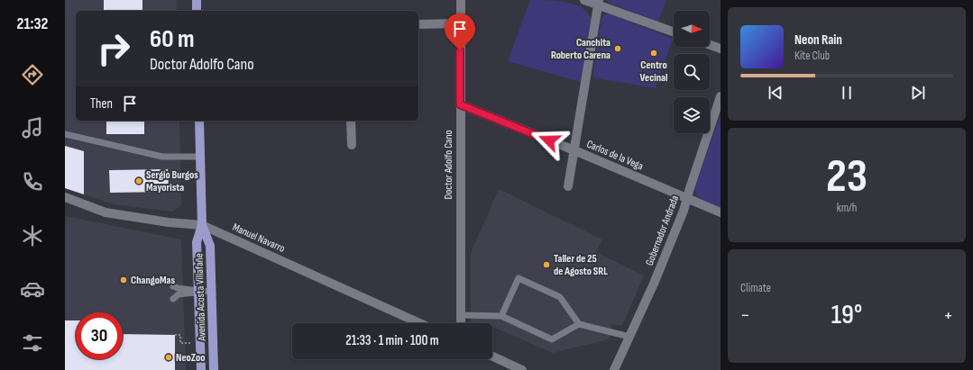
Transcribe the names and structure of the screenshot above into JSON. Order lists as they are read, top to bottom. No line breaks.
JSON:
{"streets":{"main road":["Avenida Acosta Villafañe"],"street":["Carlos de la Vega","Doctor Adolfo Cano","Gobernador Andrada","Manuel Navarro"]},"crossings":[["Carlos de la Vega","Doctor Adolfo Cano"],["Carlos de la Vega","Gobernador Andrada"],["Manuel Navarro","Avenida Acosta Villafañe"]],"places":["Canchita Roberto Carena","Centro Vecinal","Sergio Burgos Mayorista","Taller de 25 de Agosto SRL","ChangoMas","NeoZoo"],"north":"right","page":{"tabs":"21:32","turn":["60 m","Doctor Adolfo Cano"],"song":["Neon Rain","Kite Club"],"then":"Then","tile":[["23","km/h"],"Climate"],"heat":["−","19°","+"],"limit":"30","trip":"21:33 · 1 min · 100 m"}}
